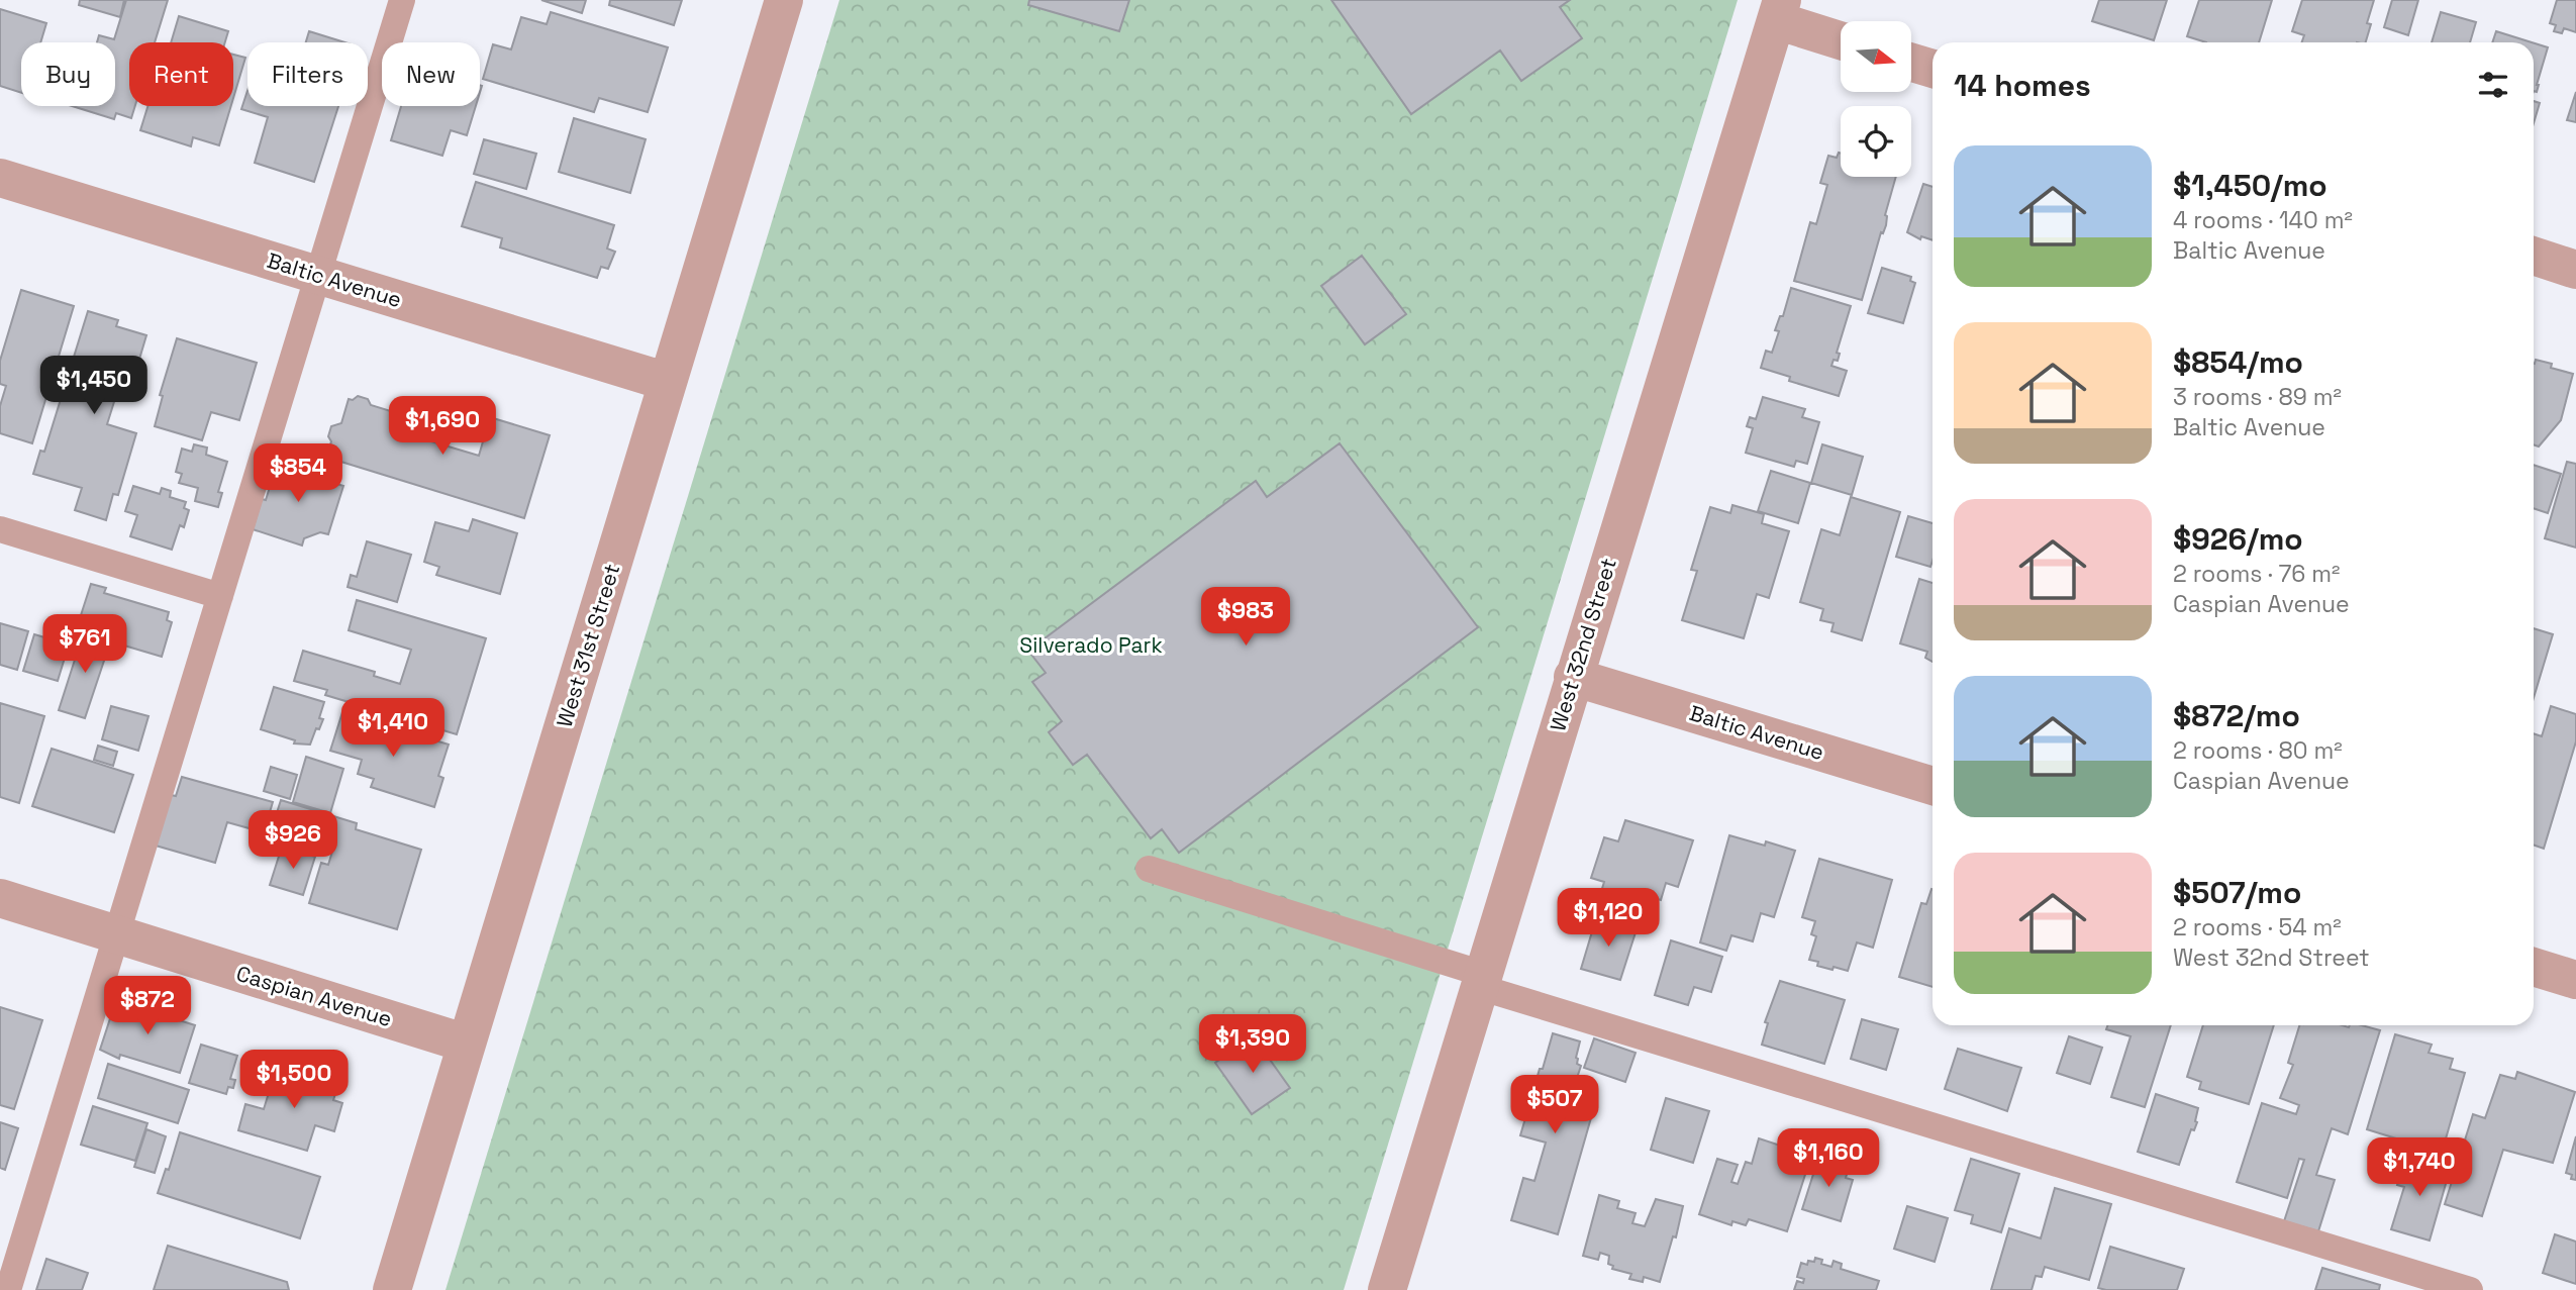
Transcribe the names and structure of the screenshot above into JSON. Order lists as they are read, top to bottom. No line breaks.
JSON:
{"streets":{"street":["Baltic Avenue","West 32nd Street","West 31st Street","Caspian Avenue"]},"crossings":[["Baltic Avenue","West 32nd Street"],["Baltic Avenue","West 31st Street"],["West 31st Street","Caspian Avenue"]],"parks":["Silverado Park"],"north":"right","page":{"chip":["Buy","Rent","Filters","New"],"heading":"14 homes","list":[{"name":"$1,450/mo","note":"4 rooms · 140 m² · Baltic Avenue"},{"name":"$854/mo","note":"3 rooms · 89 m² · Baltic Avenue"},{"name":"$926/mo","note":"2 rooms · 76 m² · Caspian Avenue"},{"name":"$872/mo","note":"2 rooms · 80 m² · Caspian Avenue"},{"name":"$507/mo","note":"2 rooms · 54 m² · West 32nd Street"}],"price":["$1,450","$1,690","$854","$983","$761","$1,410","$926","$1,120","$872","$1,390","$1,500","$507","$1,160","$1,740"]}}
